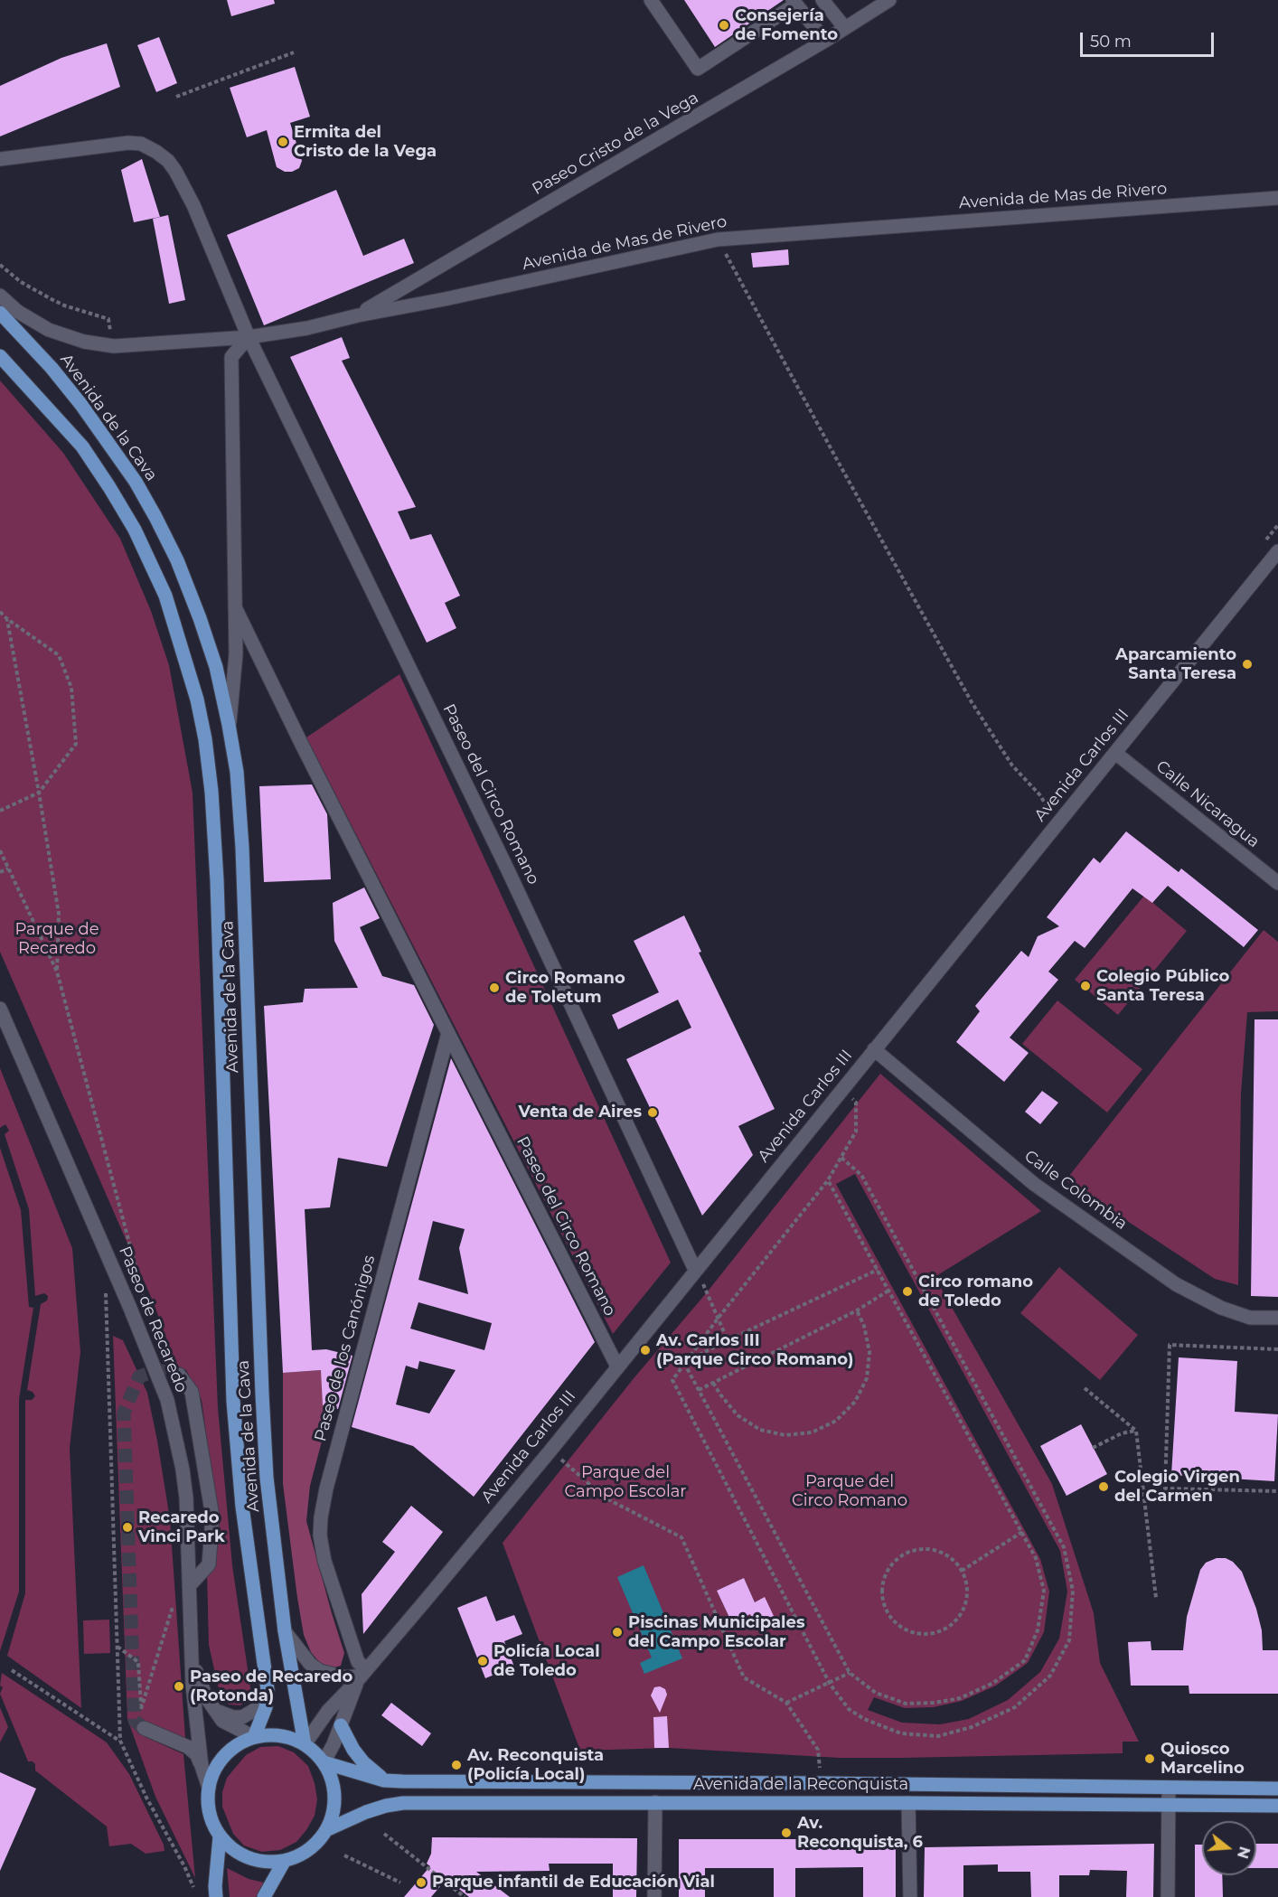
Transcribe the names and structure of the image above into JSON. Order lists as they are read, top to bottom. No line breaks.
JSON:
{"streets":{"main road":["Avenida de la Cava","Avenida de la Reconquista"],"street":["Paseo Cristo de la Vega","Avenida de Mas de Rivero","Avenida Carlos III","Paseo del Circo Romano","Calle Nicaragua","Calle Colombia","Paseo de Recaredo","Paseo de los Canónigos"]},"crossings":[["Paseo Cristo de la Vega","Avenida de Mas de Rivero"],["Avenida de Mas de Rivero","Avenida de la Cava"],["Avenida de Mas de Rivero","Paseo del Circo Romano"],["Avenida de la Cava","Avenida Carlos III"],["Avenida de la Cava","Paseo de Recaredo"],["Avenida de la Cava","Avenida de la Reconquista"],["Avenida Carlos III","Paseo del Circo Romano"],["Avenida Carlos III","Calle Nicaragua"],["Avenida Carlos III","Calle Colombia"],["Avenida Carlos III","Paseo de Recaredo"],["Avenida Carlos III","Paseo de los Canónigos"],["Avenida Carlos III","Avenida de la Reconquista"],["Paseo del Circo Romano","Paseo de los Canónigos"],["Paseo de Recaredo","Avenida de la Reconquista"]],"parks":["Parque de Recaredo","Parque del Campo Escolar","Parque del Circo Romano"],"places":["Consejería de Fomento","Ermita del Cristo de la Vega","Aparcamiento Santa Teresa","Colegio Público Santa Teresa","Circo Romano de Toletum","Venta de Aires","Circo romano de Toledo","Av. Carlos III (Parque Circo Romano)","Colegio Virgen del Carmen","Recaredo Vinci Park","Piscinas Municipales del Campo Escolar","Policía Local de Toledo","Paseo de Recaredo (Rotonda)","Quiosco Marcelino","Av. Reconquista (Policía Local)","Av. Reconquista, 6","Parque infantil de Educación Vial"],"scale_bar":"50 m","north":"right"}
